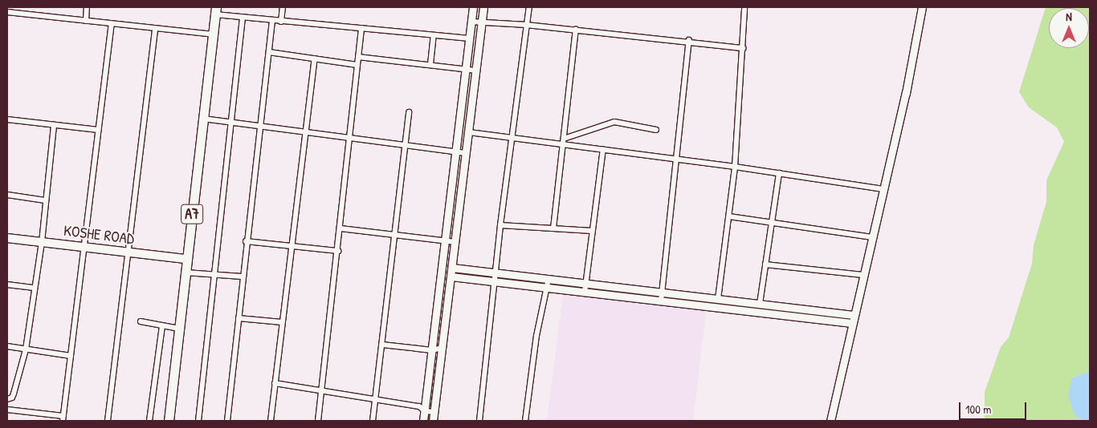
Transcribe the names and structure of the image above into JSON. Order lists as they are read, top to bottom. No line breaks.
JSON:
{"streets":{"highway":["A7"],"main road":["KOSHE ROAD"]},"crossings":[["A7","KOSHE ROAD"]],"scale_bar":"100 m","north":"top"}
